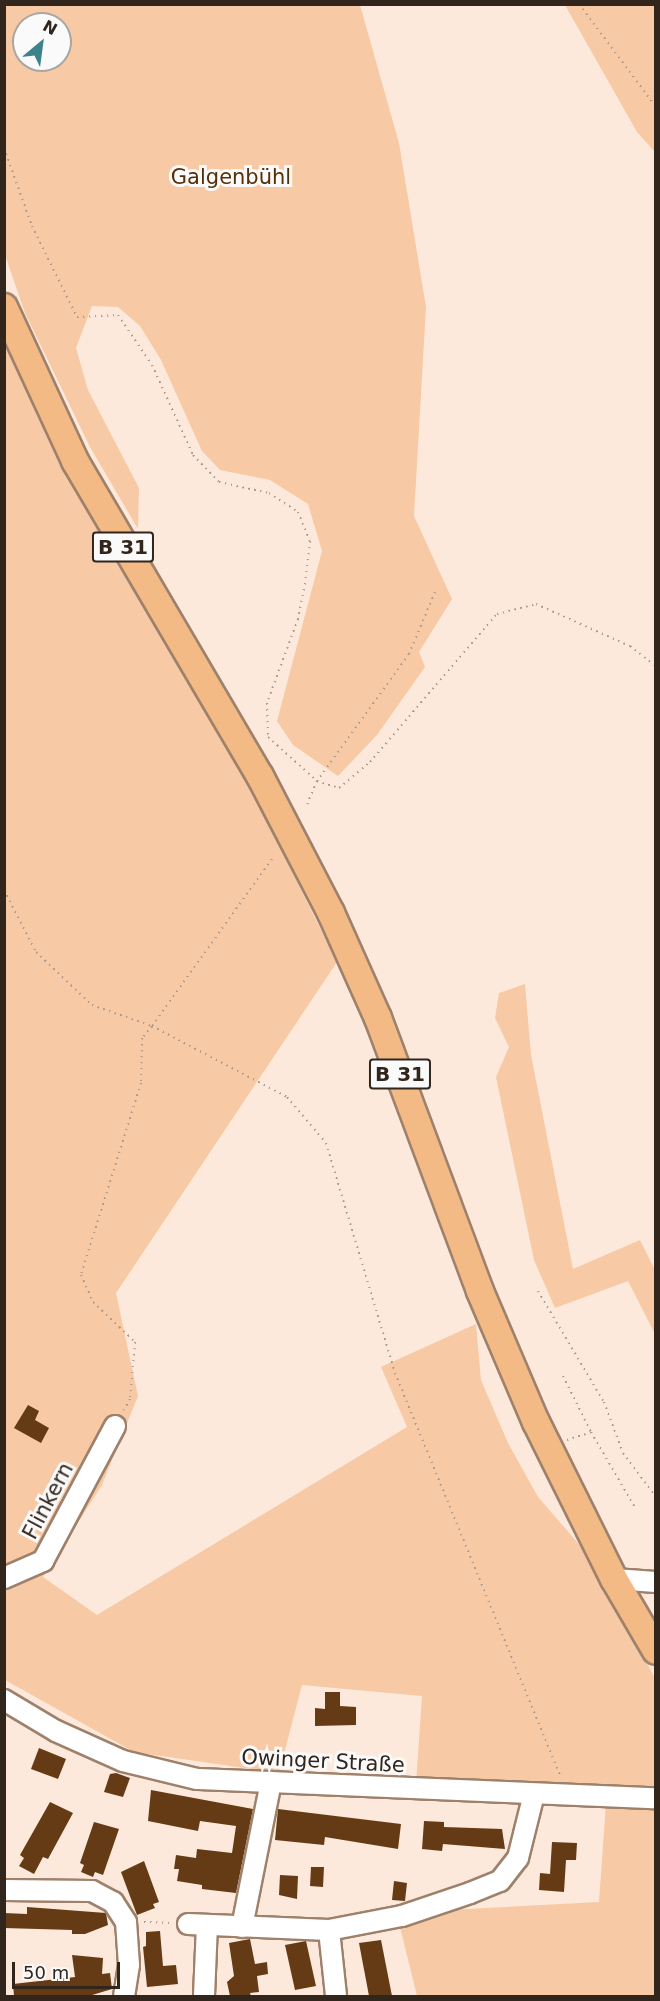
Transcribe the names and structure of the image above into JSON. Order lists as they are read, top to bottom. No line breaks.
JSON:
{"streets":{"main road":["B 31"],"street":["Flinkern","Owinger Straße"]},"parks":["Galgenbühl"],"scale_bar":"50 m","north":"top right"}
